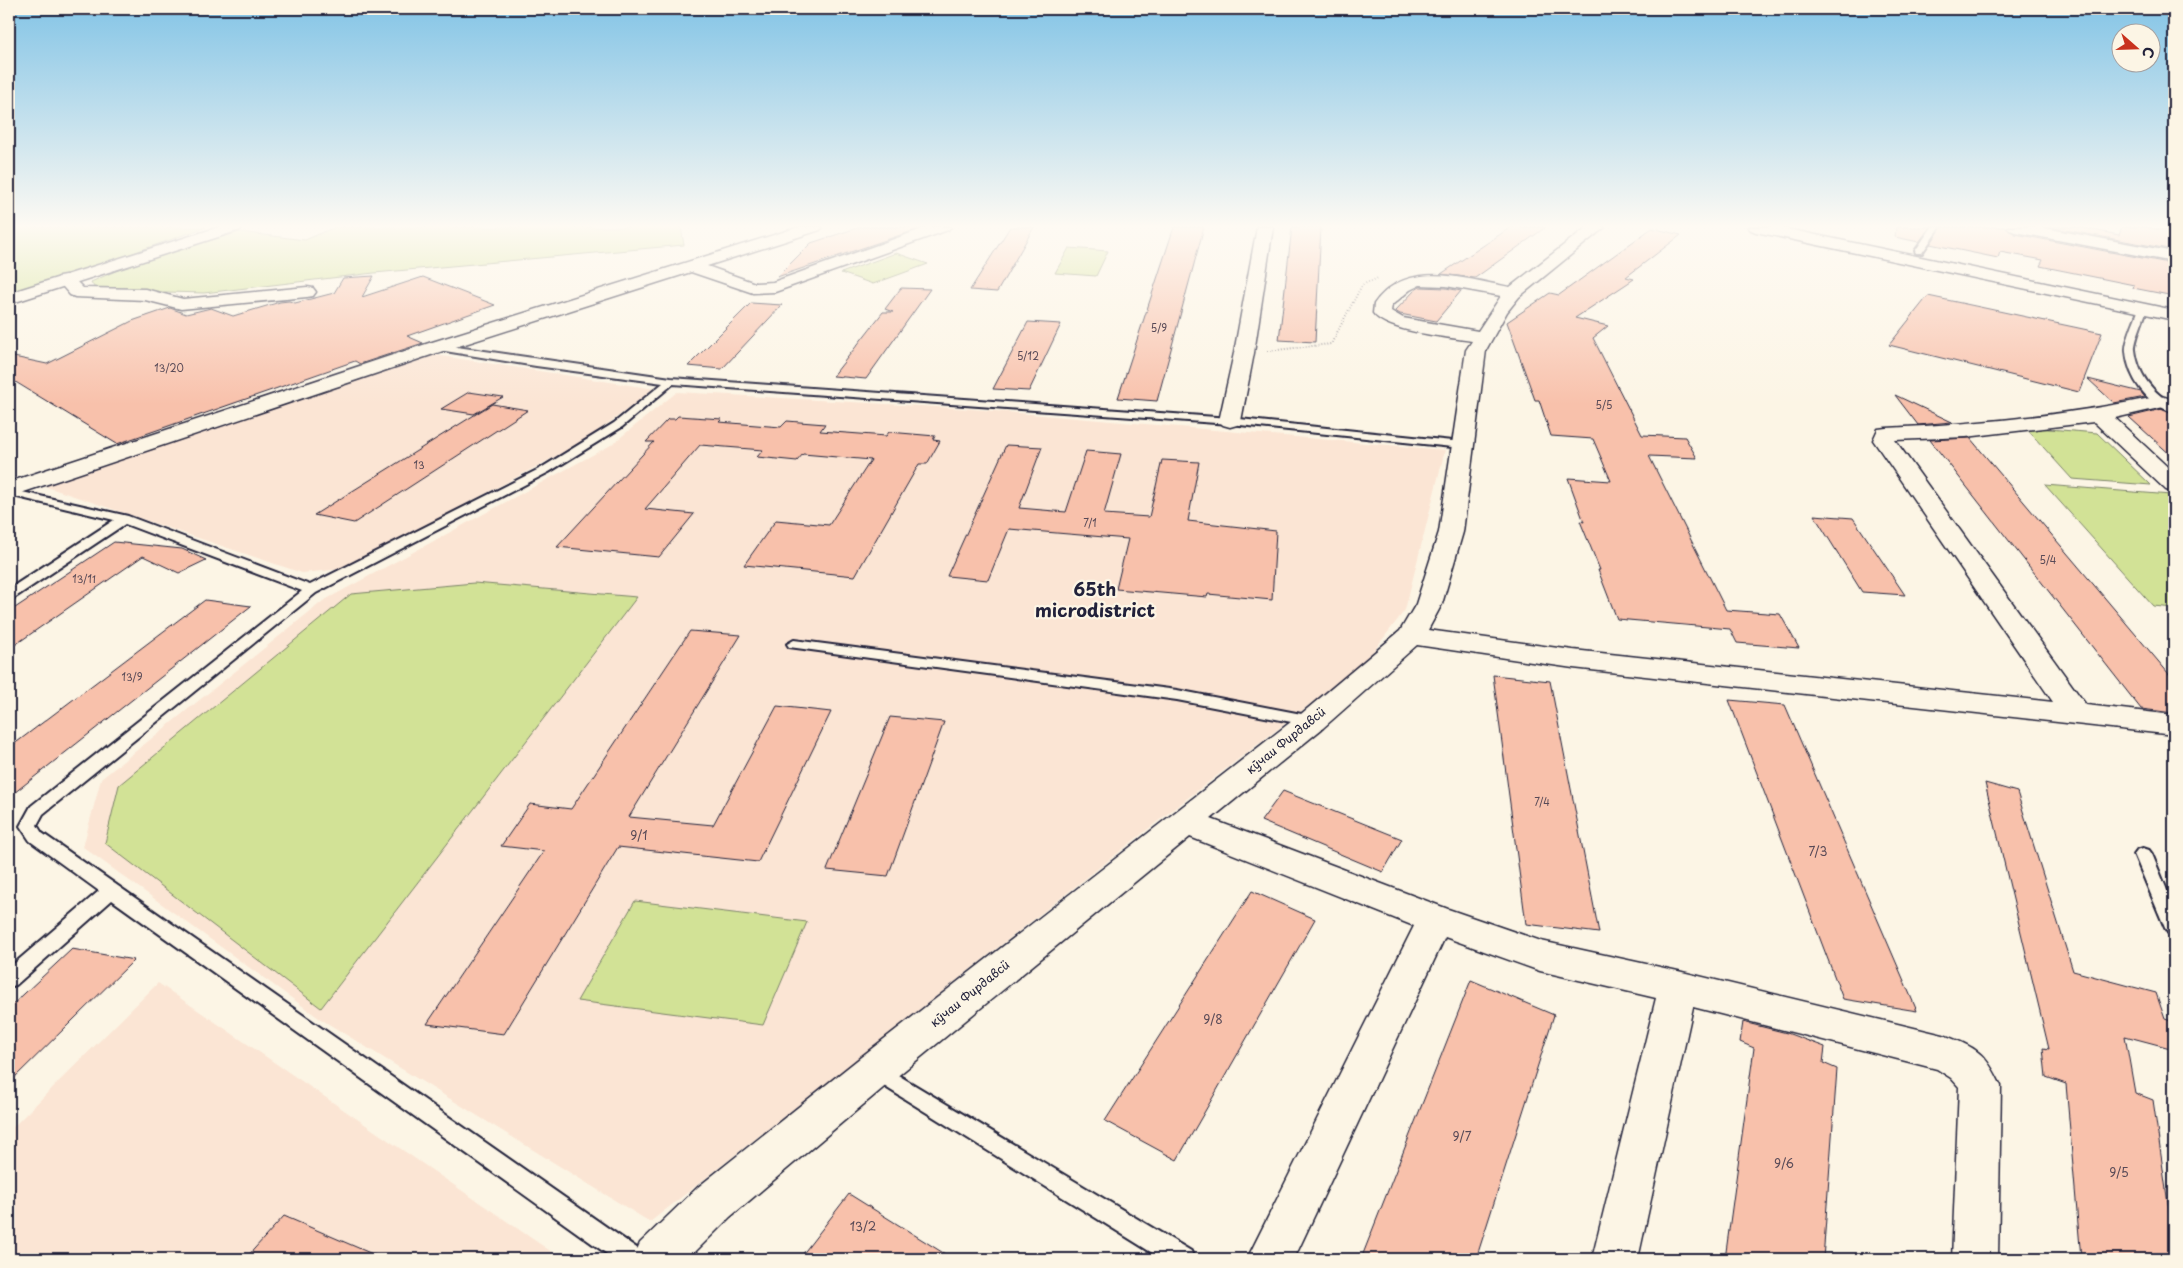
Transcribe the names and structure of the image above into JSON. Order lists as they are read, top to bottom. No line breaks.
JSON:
{"streets":{"street":["кӯчаи Фирдавсӣ"]},"districts":["65th microdistrict"],"house_numbers":["5/9","5/12","13/20","5/5","13","7/1","5/4","13/11","13/9","7/4","9/1","7/3","9/8","9/7","9/6","9/5","13/2"],"north":"right"}
